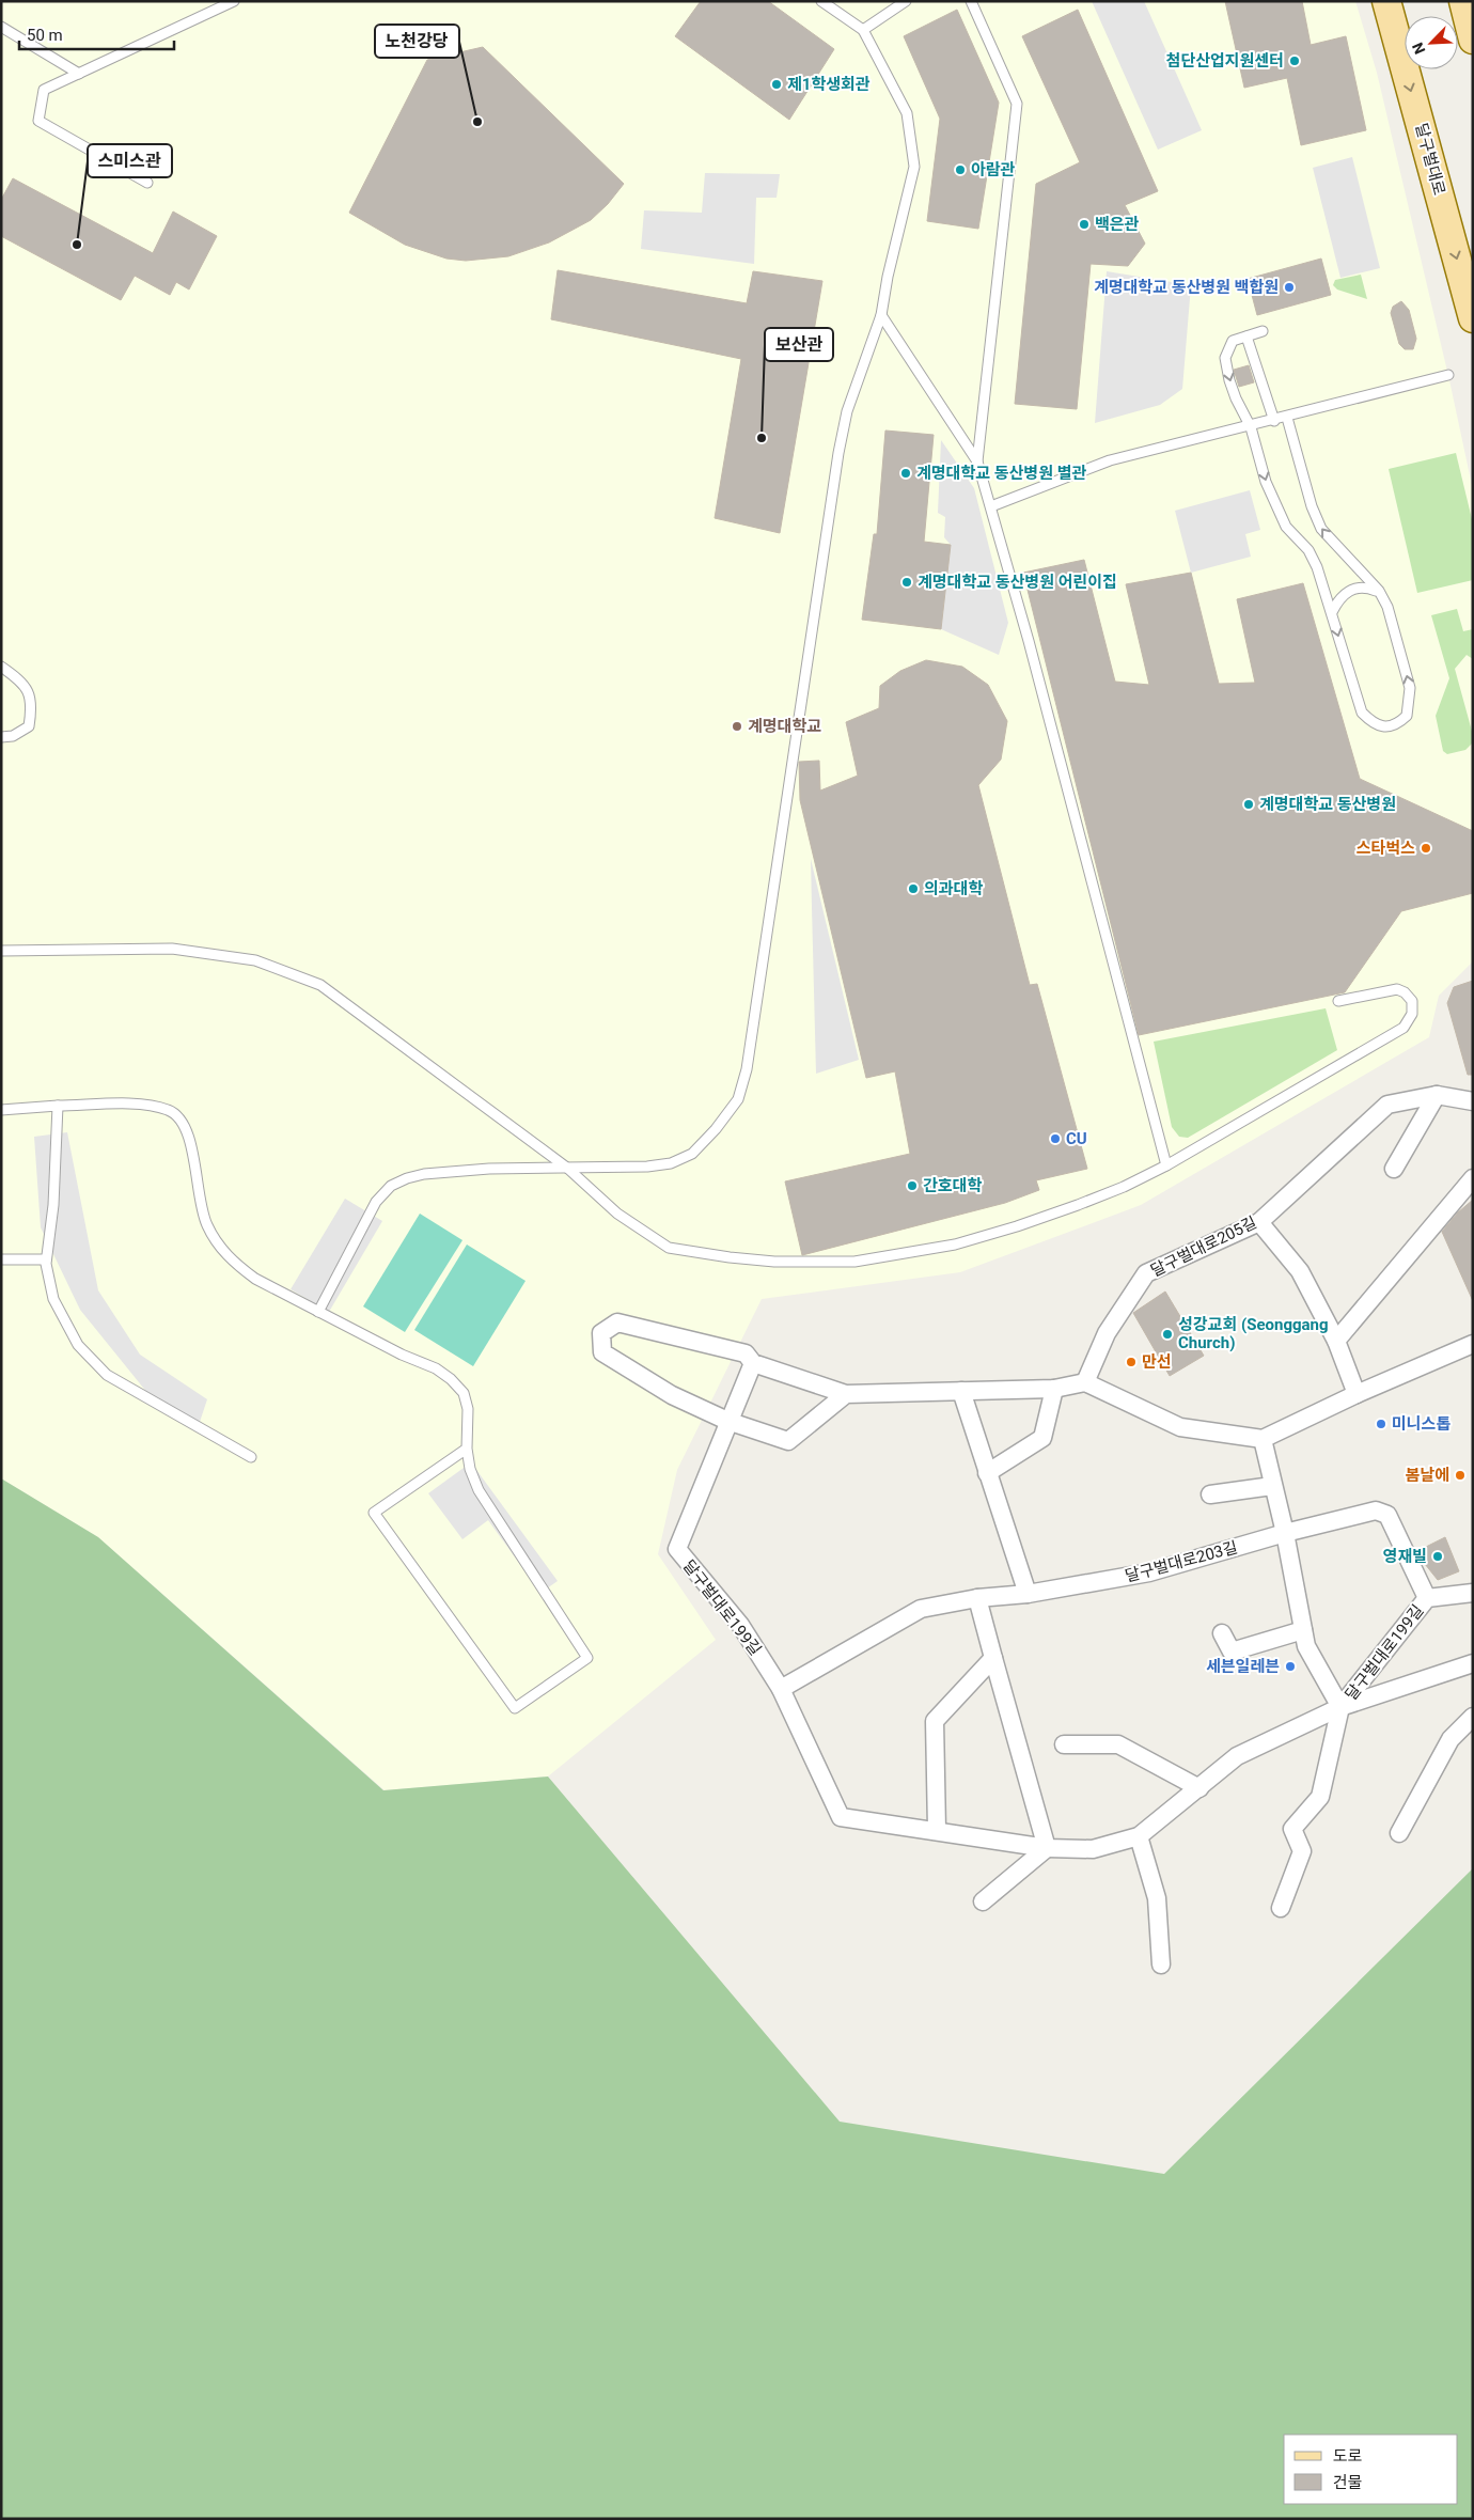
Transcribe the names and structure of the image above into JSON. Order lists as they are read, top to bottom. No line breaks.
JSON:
{"streets":{"main road":["달구벌대로"],"street":["달구벌대로205길","달구벌대로203길","달구벌대로199길"]},"crossings":[["달구벌대로203길","달구벌대로199길"]],"one_way":["달구벌대로"],"places":["첨단산업지원센터","제1학생회관","노천강당","아람관","백은관","스미스관","계명대학교 동산병원 백합원","보산관","계명대학교 동산병원 별관","계명대학교 동산병원 어린이집","계명대학교","계명대학교 동산병원","스타벅스","의과대학","CU","간호대학","성강교회 (Seonggang Church)","만선","미니스톱","봄날에","영재빌","세븐일레븐"],"legend":["도로","건물"],"scale_bar":"50 m","north":"bottom left"}
